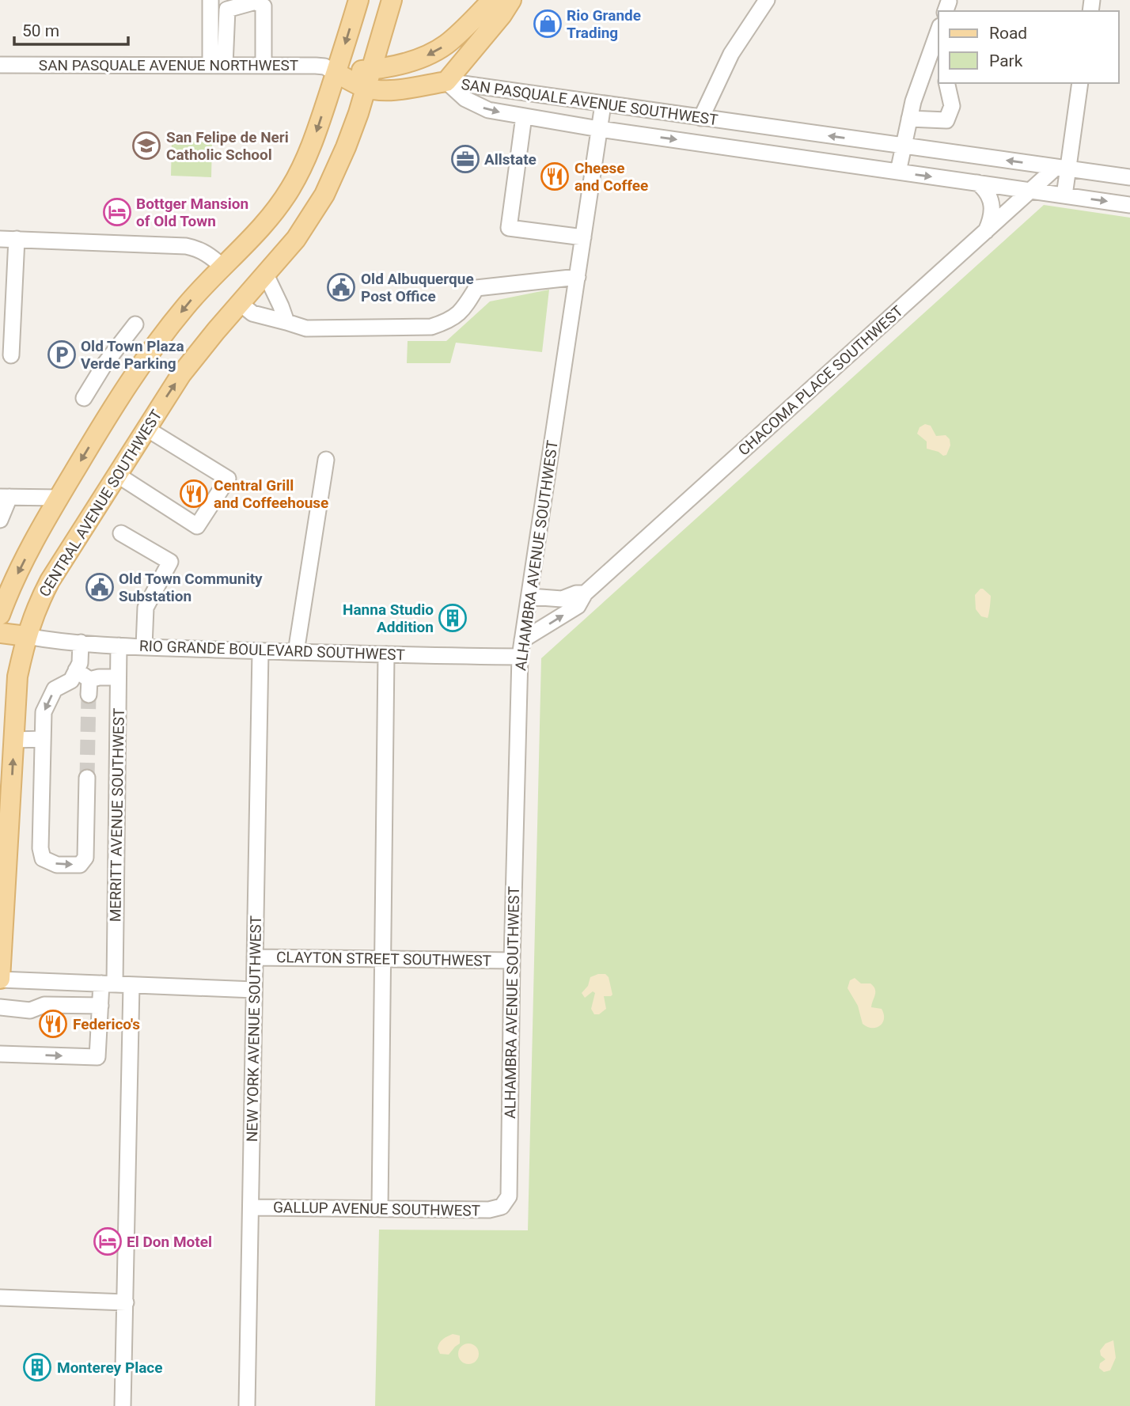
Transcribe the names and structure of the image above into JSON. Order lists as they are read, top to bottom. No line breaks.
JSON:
{"streets":{"main road":["CENTRAL AVENUE SOUTHWEST"],"street":["SAN PASQUALE AVENUE NORTHWEST","SAN PASQUALE AVENUE SOUTHWEST","CHACOMA PLACE SOUTHWEST","ALHAMBRA AVENUE SOUTHWEST","RIO GRANDE BOULEVARD SOUTHWEST","MERRITT AVENUE SOUTHWEST","CLAYTON STREET SOUTHWEST","NEW YORK AVENUE SOUTHWEST","GALLUP AVENUE SOUTHWEST"]},"crossings":[["SAN PASQUALE AVENUE SOUTHWEST","CHACOMA PLACE SOUTHWEST"],["SAN PASQUALE AVENUE SOUTHWEST","ALHAMBRA AVENUE SOUTHWEST"],["CHACOMA PLACE SOUTHWEST","ALHAMBRA AVENUE SOUTHWEST"],["CENTRAL AVENUE SOUTHWEST","RIO GRANDE BOULEVARD SOUTHWEST"],["ALHAMBRA AVENUE SOUTHWEST","RIO GRANDE BOULEVARD SOUTHWEST"],["ALHAMBRA AVENUE SOUTHWEST","CLAYTON STREET SOUTHWEST"],["ALHAMBRA AVENUE SOUTHWEST","GALLUP AVENUE SOUTHWEST"],["RIO GRANDE BOULEVARD SOUTHWEST","MERRITT AVENUE SOUTHWEST"],["RIO GRANDE BOULEVARD SOUTHWEST","NEW YORK AVENUE SOUTHWEST"],["CLAYTON STREET SOUTHWEST","NEW YORK AVENUE SOUTHWEST"],["NEW YORK AVENUE SOUTHWEST","GALLUP AVENUE SOUTHWEST"]],"places":{"shop":["Rio Grande Trading"],"school or university":["San Felipe de Neri Catholic School"],"office":["Allstate"],"restaurant":["Cheese and Coffee","Central Grill and Coffeehouse","Federico's"],"hotel":["Bottger Mansion of Old Town","El Don Motel"],"public building":["Old Albuquerque Post Office","Old Town Community Substation"],"parking":["Old Town Plaza Verde Parking"],"building":["Hanna Studio Addition","Monterey Place"]},"legend":["Road","Park"],"scale_bar":"50 m"}
